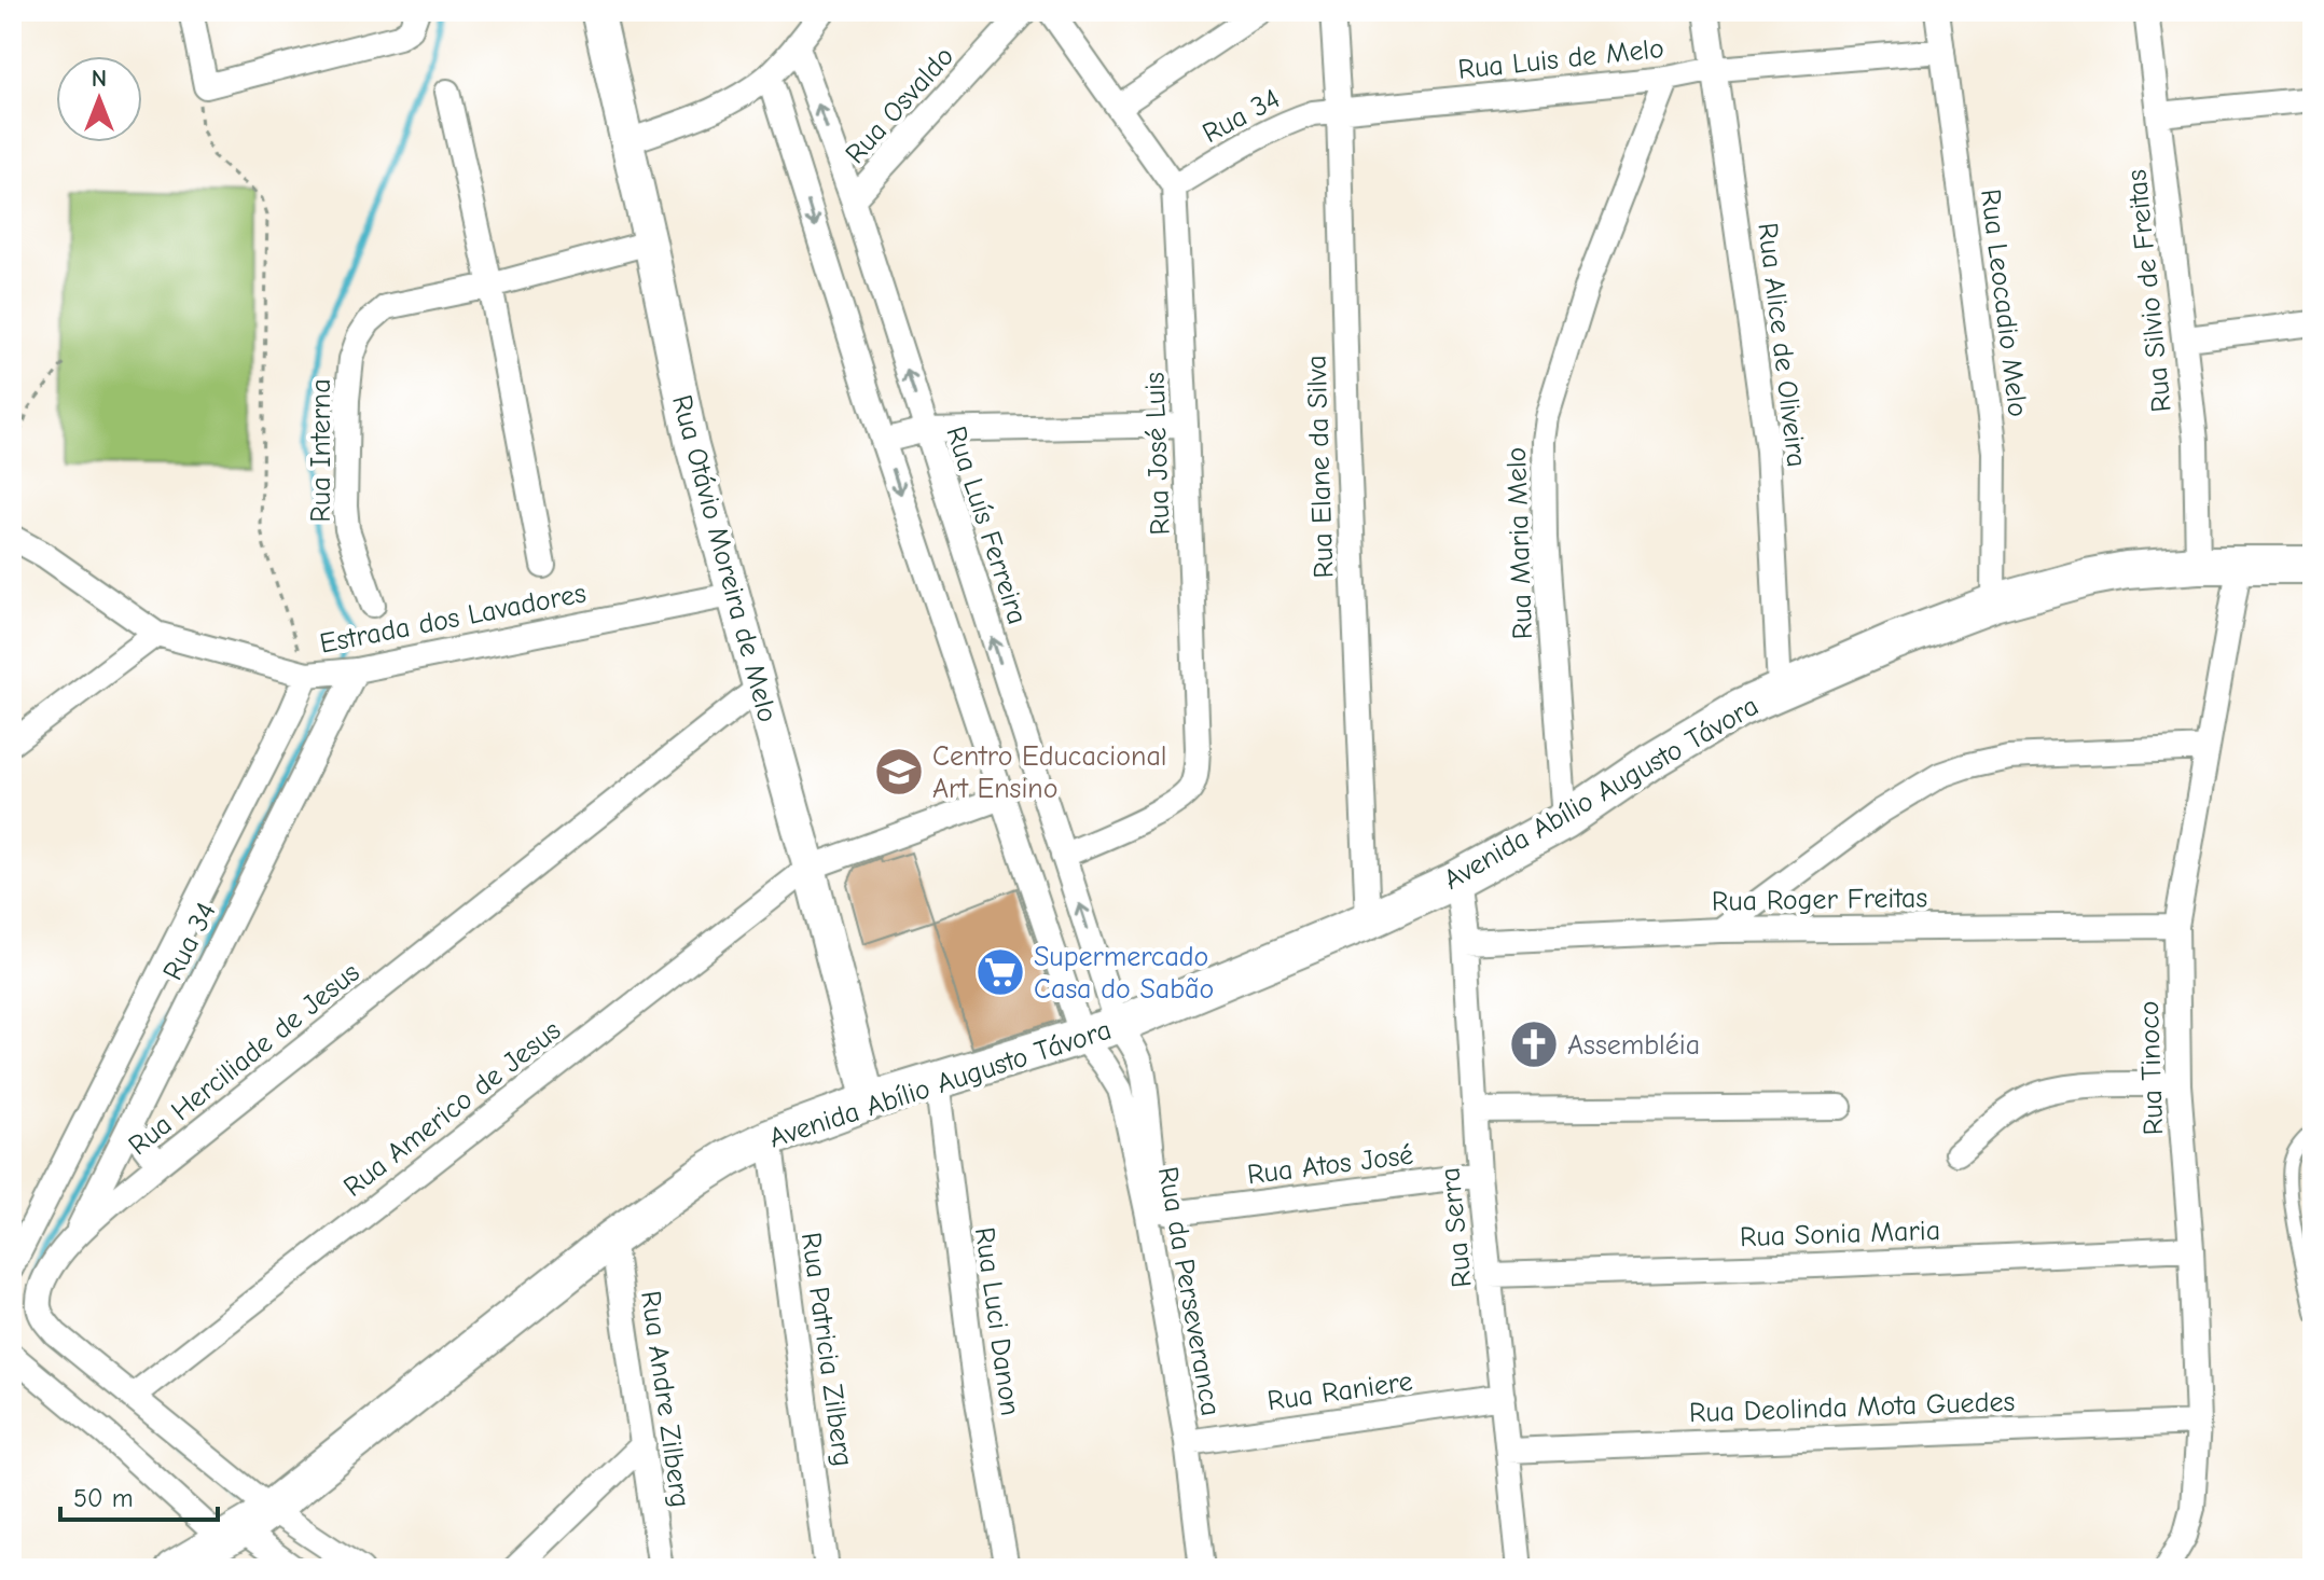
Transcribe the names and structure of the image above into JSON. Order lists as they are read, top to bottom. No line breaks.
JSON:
{"streets":{"main road":["Avenida Abílio Augusto Távora"],"street":["Rua Luis de Melo","Rua Osvaldo","Rua 34","Rua Silvio de Freitas","Rua Leocadio Melo","Rua Alice de Oliveira","Rua Interna","Rua José Luis","Rua Elane da Silva","Rua Luís Ferreira","Rua Maria Melo","Rua Otávio Moreira de Melo","Estrada dos Lavadores","Rua Roger Freitas","Rua Herciliade de Jesus","Rua Tinoco","Rua Americo de Jesus","Rua Atos José","Rua Serra","Rua Sonia Maria","Rua da Perseveranca","Rua Luci Danon","Rua Patricia Zilberg","Rua Raniere","Rua Andre Zilberg","Rua Deolinda Mota Guedes"]},"crossings":[["Rua Luis de Melo","Rua 34"],["Rua Luis de Melo","Rua Leocadio Melo"],["Rua Luis de Melo","Rua Alice de Oliveira"],["Rua Luis de Melo","Rua Elane da Silva"],["Rua Luis de Melo","Rua Maria Melo"],["Rua Osvaldo","Rua Luís Ferreira"],["Rua 34","Rua José Luis"],["Rua 34","Rua Elane da Silva"],["Rua 34","Estrada dos Lavadores"],["Rua 34","Rua Herciliade de Jesus"],["Rua Silvio de Freitas","Avenida Abílio Augusto Távora"],["Rua Leocadio Melo","Avenida Abílio Augusto Távora"],["Rua Alice de Oliveira","Avenida Abílio Augusto Távora"],["Rua Interna","Rua Otávio Moreira de Melo"],["Rua José Luis","Rua Luís Ferreira"],["Rua Elane da Silva","Avenida Abílio Augusto Távora"],["Rua Luís Ferreira","Avenida Abílio Augusto Távora"],["Rua Luís Ferreira","Rua Atos José"],["Rua Maria Melo","Avenida Abílio Augusto Távora"],["Rua Otávio Moreira de Melo","Estrada dos Lavadores"],["Rua Otávio Moreira de Melo","Avenida Abílio Augusto Távora"],["Rua Otávio Moreira de Melo","Rua Herciliade de Jesus"],["Rua Otávio Moreira de Melo","Rua Americo de Jesus"],["Avenida Abílio Augusto Távora","Rua Herciliade de Jesus"],["Avenida Abílio Augusto Távora","Rua Tinoco"],["Avenida Abílio Augusto Távora","Rua Serra"],["Avenida Abílio Augusto Távora","Rua da Perseveranca"],["Avenida Abílio Augusto Távora","Rua Luci Danon"],["Avenida Abílio Augusto Távora","Rua Patricia Zilberg"],["Avenida Abílio Augusto Távora","Rua Andre Zilberg"],["Rua Roger Freitas","Rua Tinoco"],["Rua Roger Freitas","Rua Serra"],["Rua Herciliade de Jesus","Rua Americo de Jesus"],["Rua Tinoco","Rua Sonia Maria"],["Rua Tinoco","Rua Deolinda Mota Guedes"],["Rua Atos José","Rua Serra"],["Rua Serra","Rua Sonia Maria"],["Rua Serra","Rua Raniere"],["Rua Serra","Rua Deolinda Mota Guedes"],["Rua da Perseveranca","Rua Raniere"]],"places":{"school or university":["Centro Educacional Art Ensino"],"supermarket":["Supermercado Casa do Sabão"],"church":["Assembléia"]},"scale_bar":"50 m","north":"top"}
